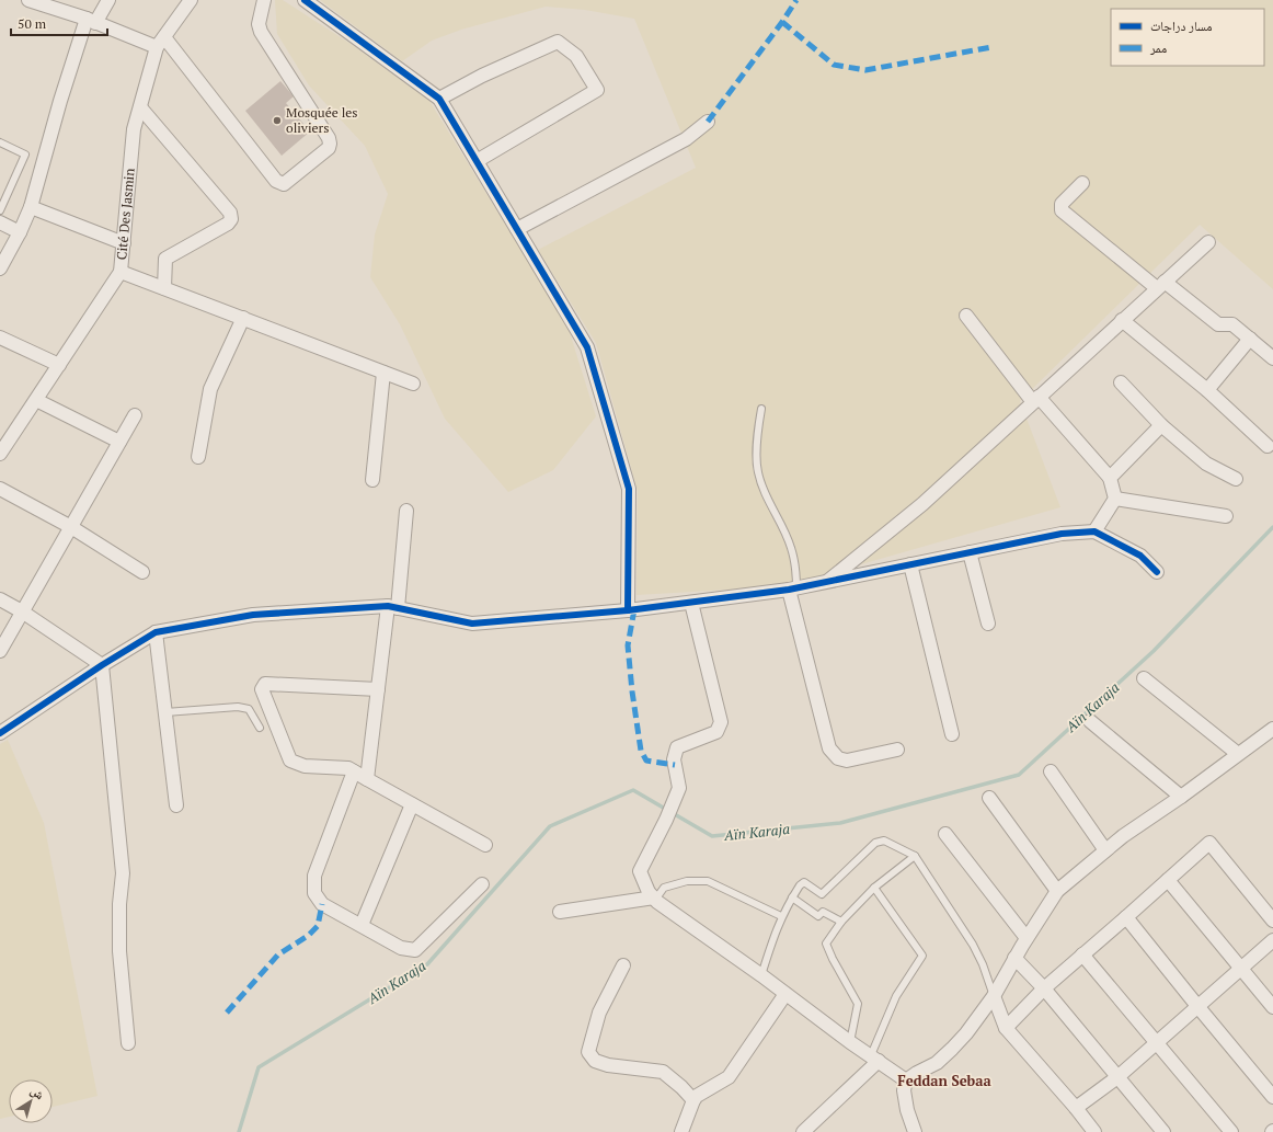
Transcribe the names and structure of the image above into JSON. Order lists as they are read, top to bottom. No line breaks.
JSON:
{"streets":{"street":["Cité Des Jasmin"]},"districts":["Feddan Sebaa"],"water":["Aïn Karaja"],"places":["Mosquée les oliviers"],"legend":["مسار دراجات","ممر"],"scale_bar":"50 m","north":"top right"}
